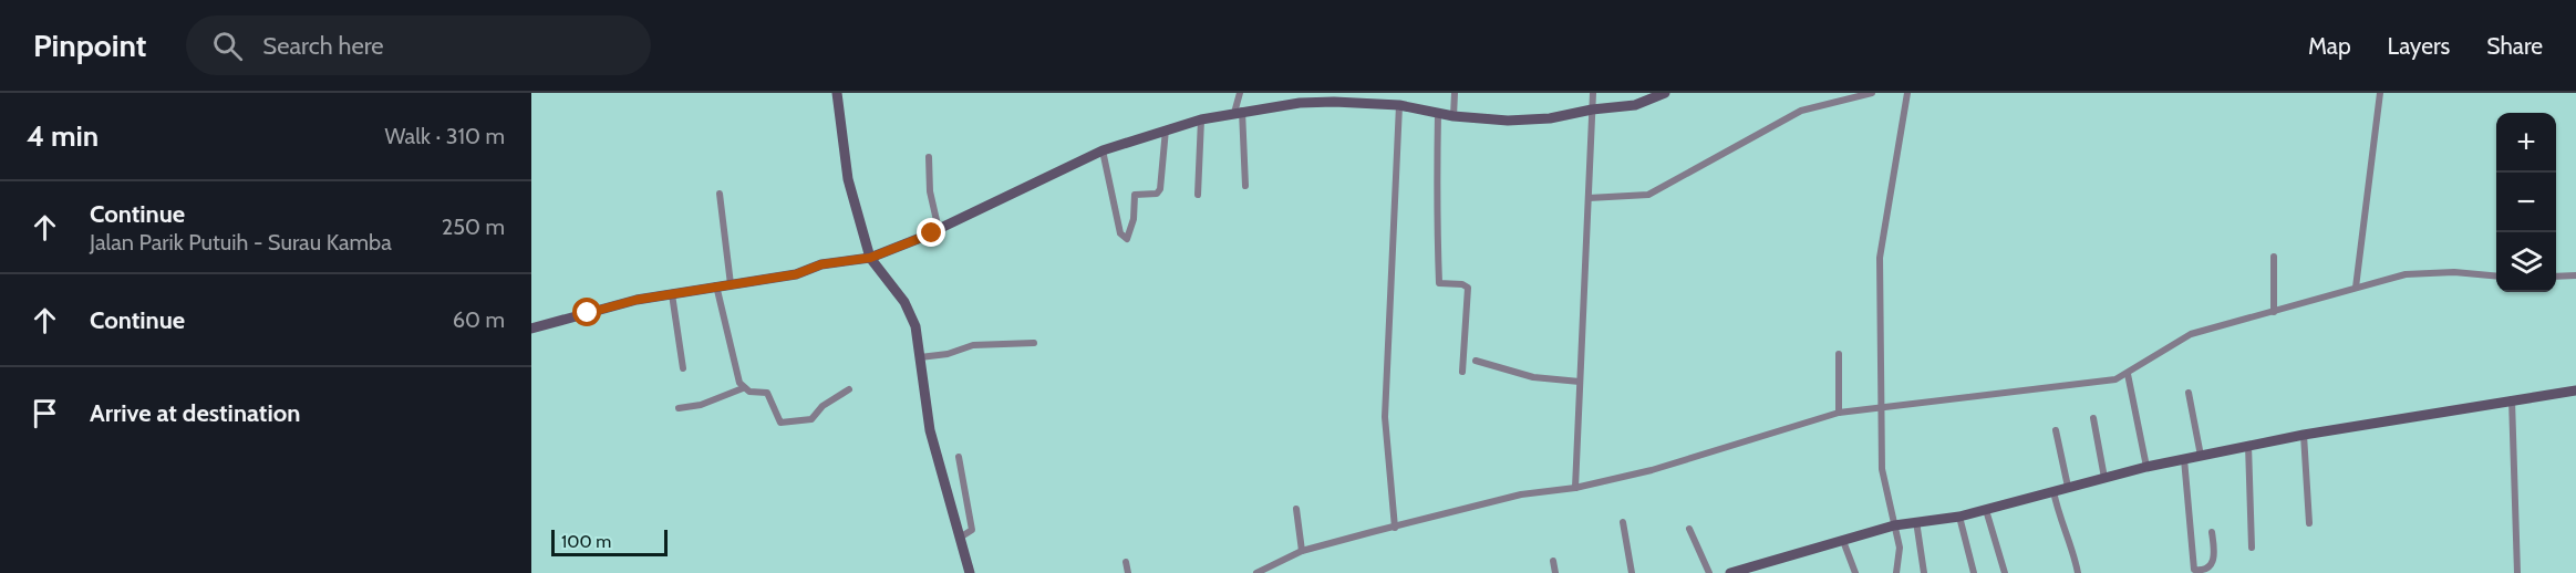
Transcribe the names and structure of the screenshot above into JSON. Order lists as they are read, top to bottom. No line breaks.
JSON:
{"scale_bar":"100 m","page":{"header":"Pinpoint","search":"Search here","nav":["Map","Layers","Share"],"heading":["4 min","Walk · 310 m"],"map_buttons":["+","−"],"list":[["Continue","Jalan Parik Putuih - Surau Kamba","250 m"],["Continue","60 m"],"Arrive at destination"],"scale":"100 m"}}
